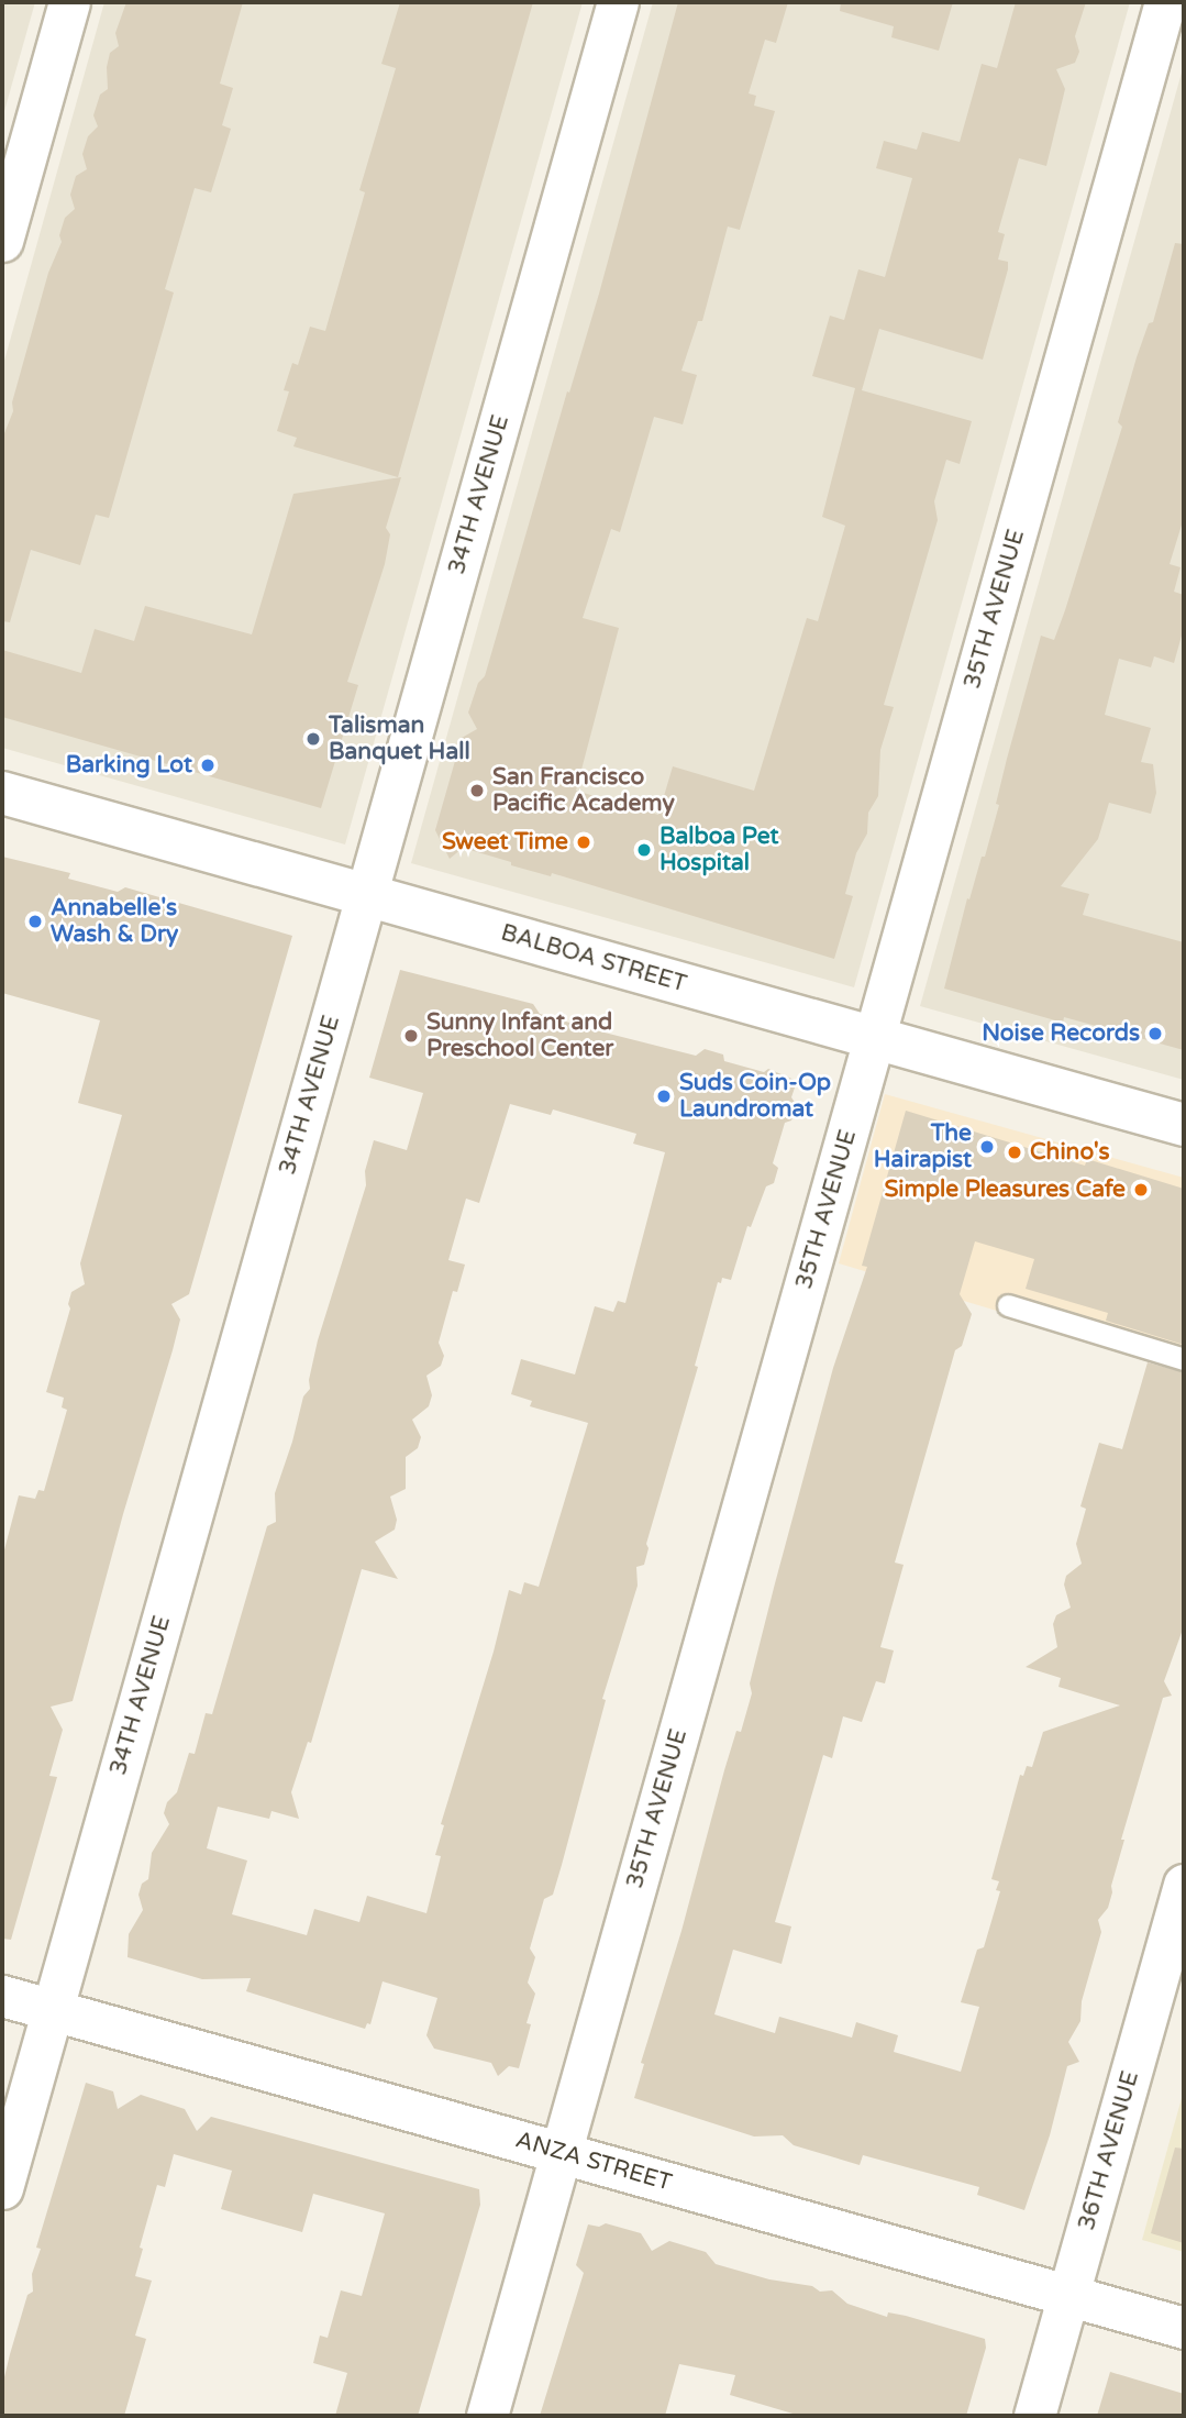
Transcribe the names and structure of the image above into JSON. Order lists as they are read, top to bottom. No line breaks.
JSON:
{"streets":{"street":["34TH AVENUE","35TH AVENUE","BALBOA STREET","36TH AVENUE","ANZA STREET"]},"crossings":[["34TH AVENUE","BALBOA STREET"],["34TH AVENUE","ANZA STREET"],["35TH AVENUE","BALBOA STREET"],["35TH AVENUE","ANZA STREET"],["36TH AVENUE","ANZA STREET"]],"places":["Talisman Banquet Hall","Barking Lot","San Francisco Pacific Academy","Sweet Time","Balboa Pet Hospital","Annabelle's Wash & Dry","Noise Records","Sunny Infant and Preschool Center","Suds Coin-Op Laundromat","The Hairapist","Chino's","Simple Pleasures Cafe"]}
